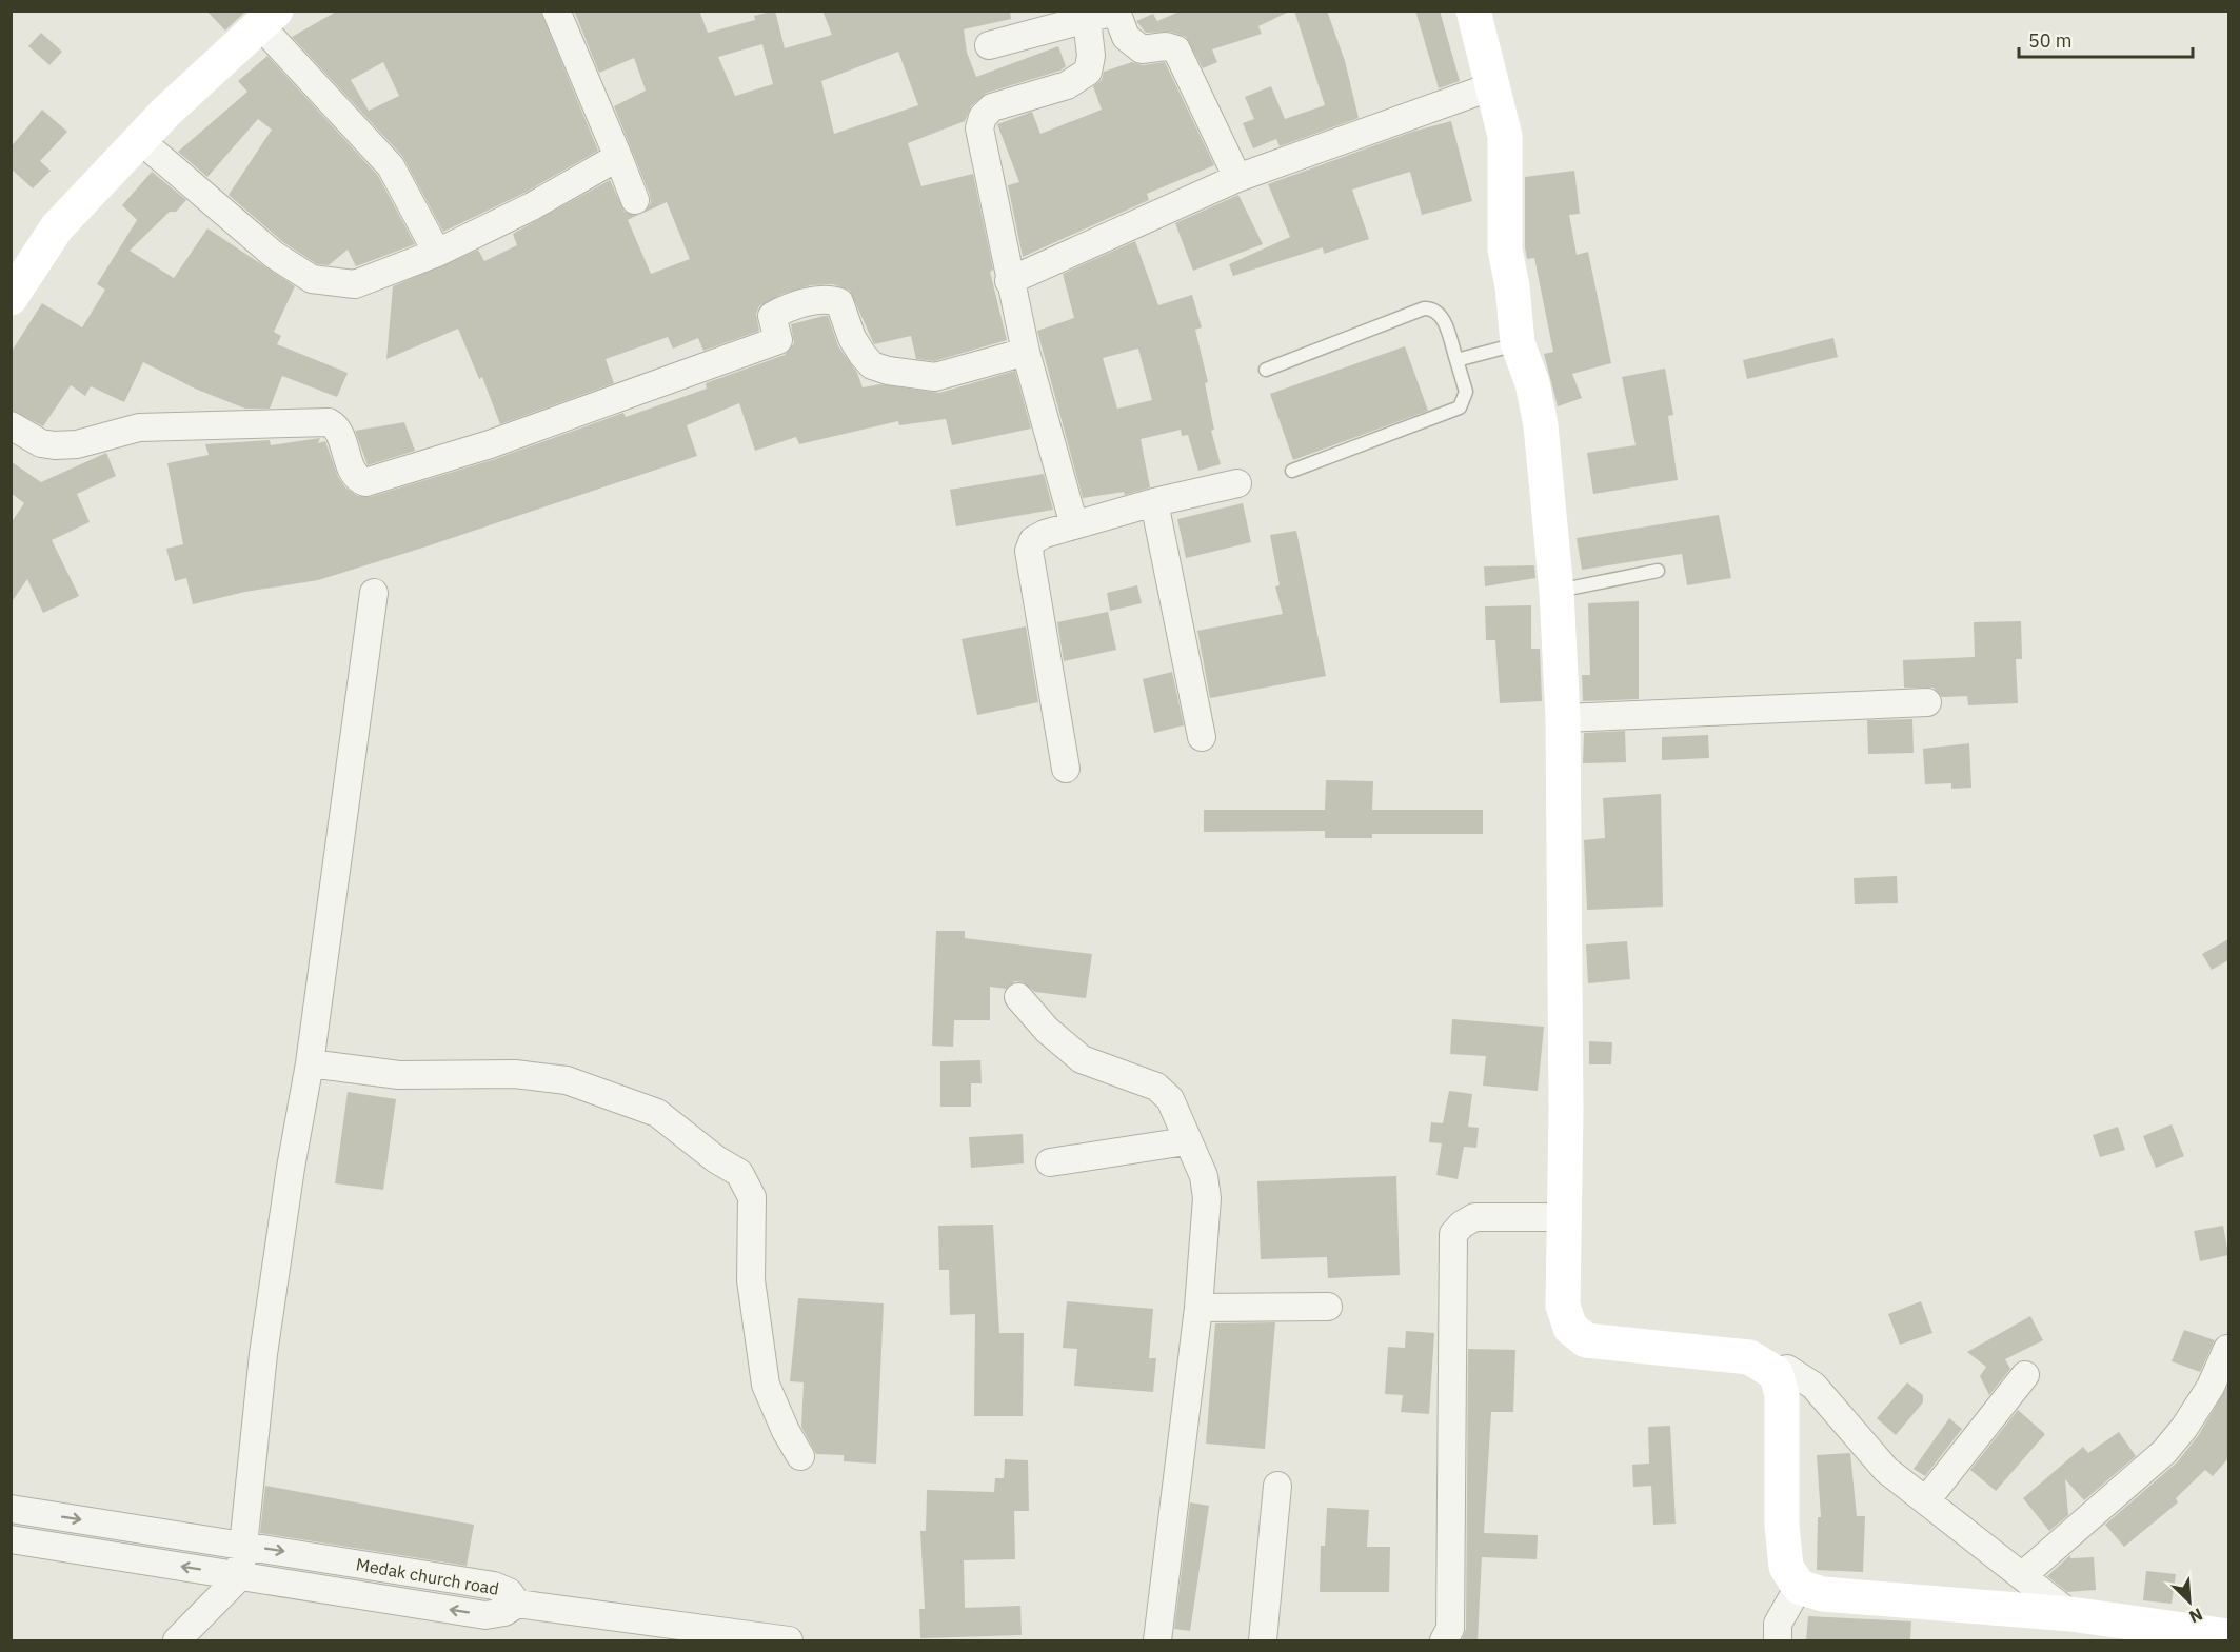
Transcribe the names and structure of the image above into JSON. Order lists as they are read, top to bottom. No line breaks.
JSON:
{"streets":{"street":["Medak church road"]},"scale_bar":"50 m","north":"bottom right"}
